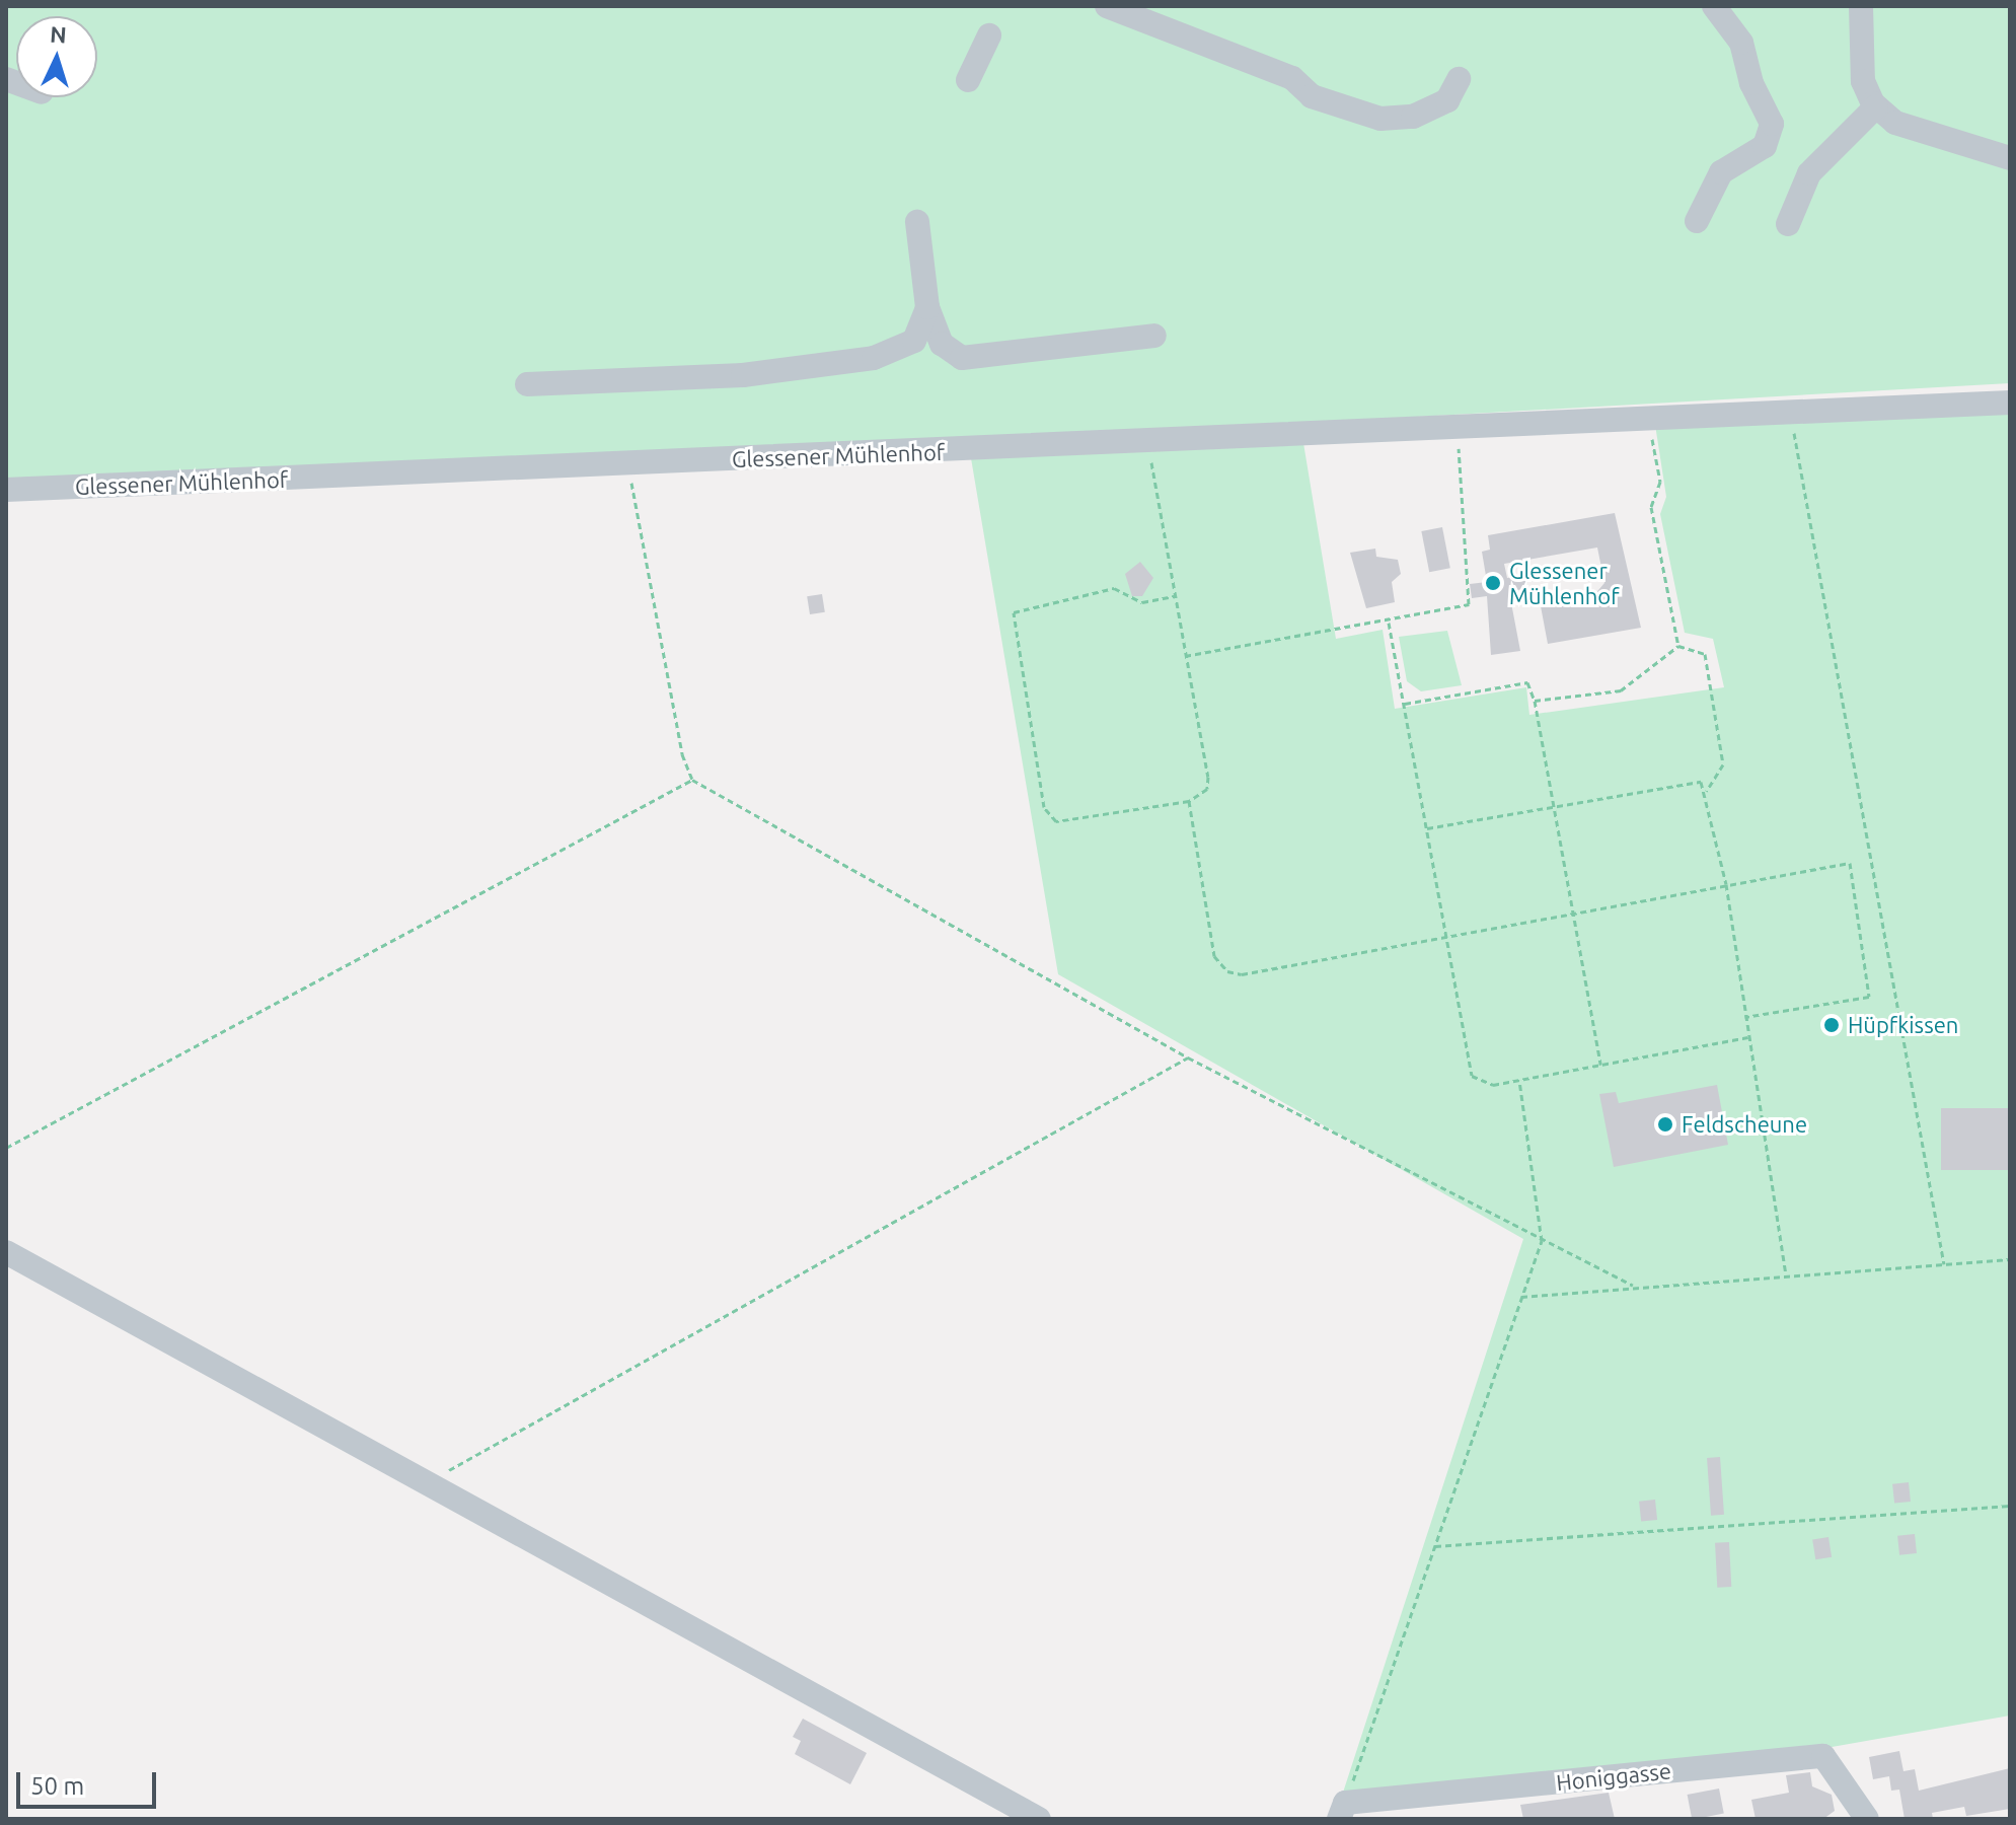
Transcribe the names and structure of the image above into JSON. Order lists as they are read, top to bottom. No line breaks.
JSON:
{"streets":{"street":["Glessener Mühlenhof","Honiggasse"]},"places":["Glessener Mühlenhof","Hüpfkissen","Feldscheune"],"scale_bar":"50 m","north":"top"}
